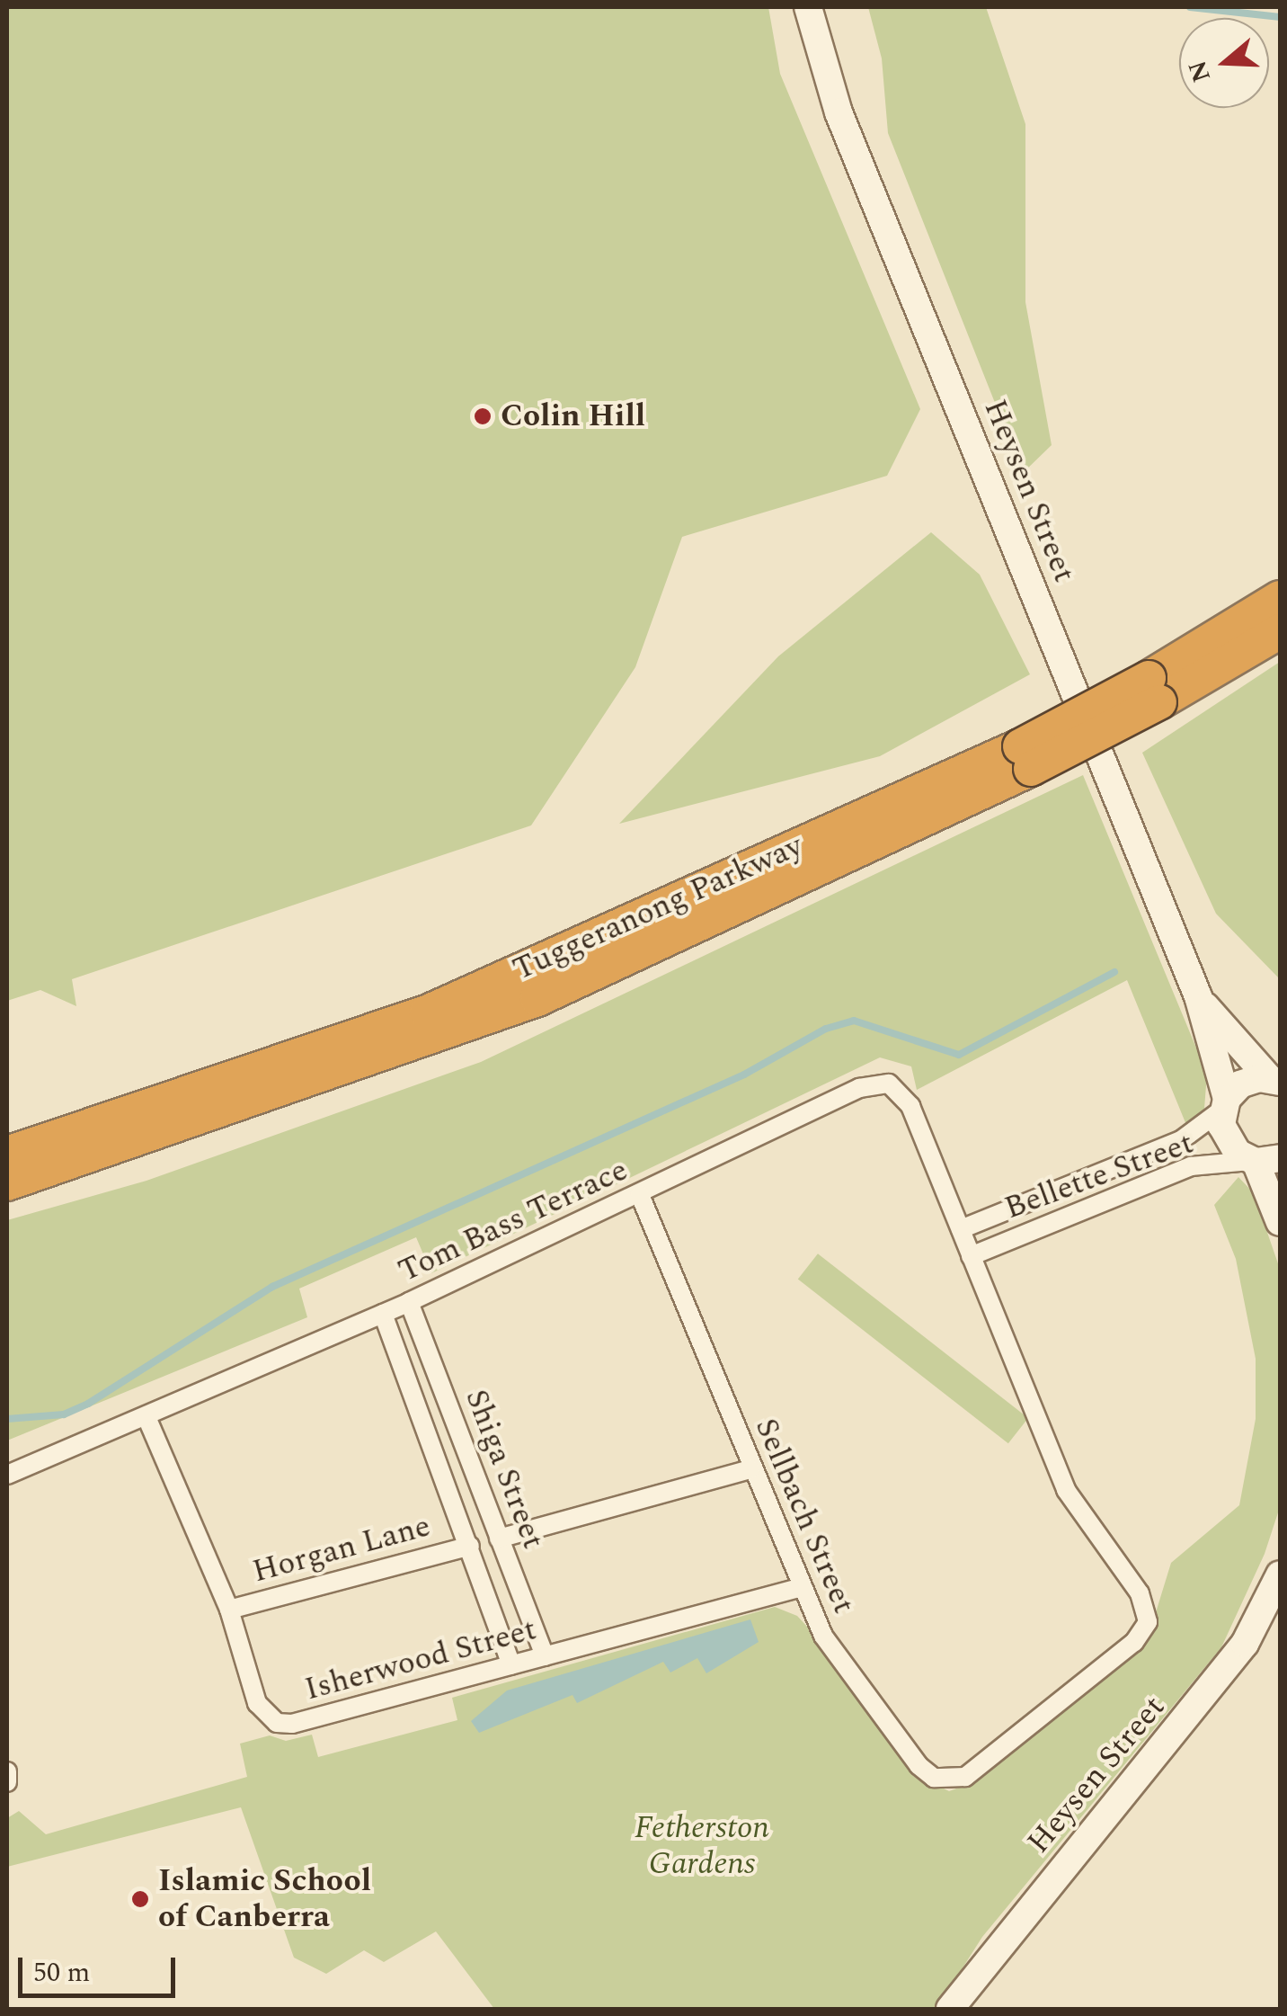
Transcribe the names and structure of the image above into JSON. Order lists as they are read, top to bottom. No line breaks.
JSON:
{"streets":{"highway":["Tuggeranong Parkway"],"main road":["Heysen Street"],"street":["Bellette Street","Tom Bass Terrace","Shiga Street","Sellbach Street","Horgan Lane","Isherwood Street"]},"crossings":[["Heysen Street","Bellette Street"],["Bellette Street","Tom Bass Terrace"],["Bellette Street","Sellbach Street"],["Tom Bass Terrace","Shiga Street"],["Tom Bass Terrace","Sellbach Street"],["Tom Bass Terrace","Isherwood Street"],["Shiga Street","Horgan Lane"],["Shiga Street","Isherwood Street"],["Sellbach Street","Isherwood Street"],["Horgan Lane","Isherwood Street"]],"parks":["Fetherston Gardens"],"places":["Colin Hill","Islamic School of Canberra"],"scale_bar":"50 m","north":"left"}
